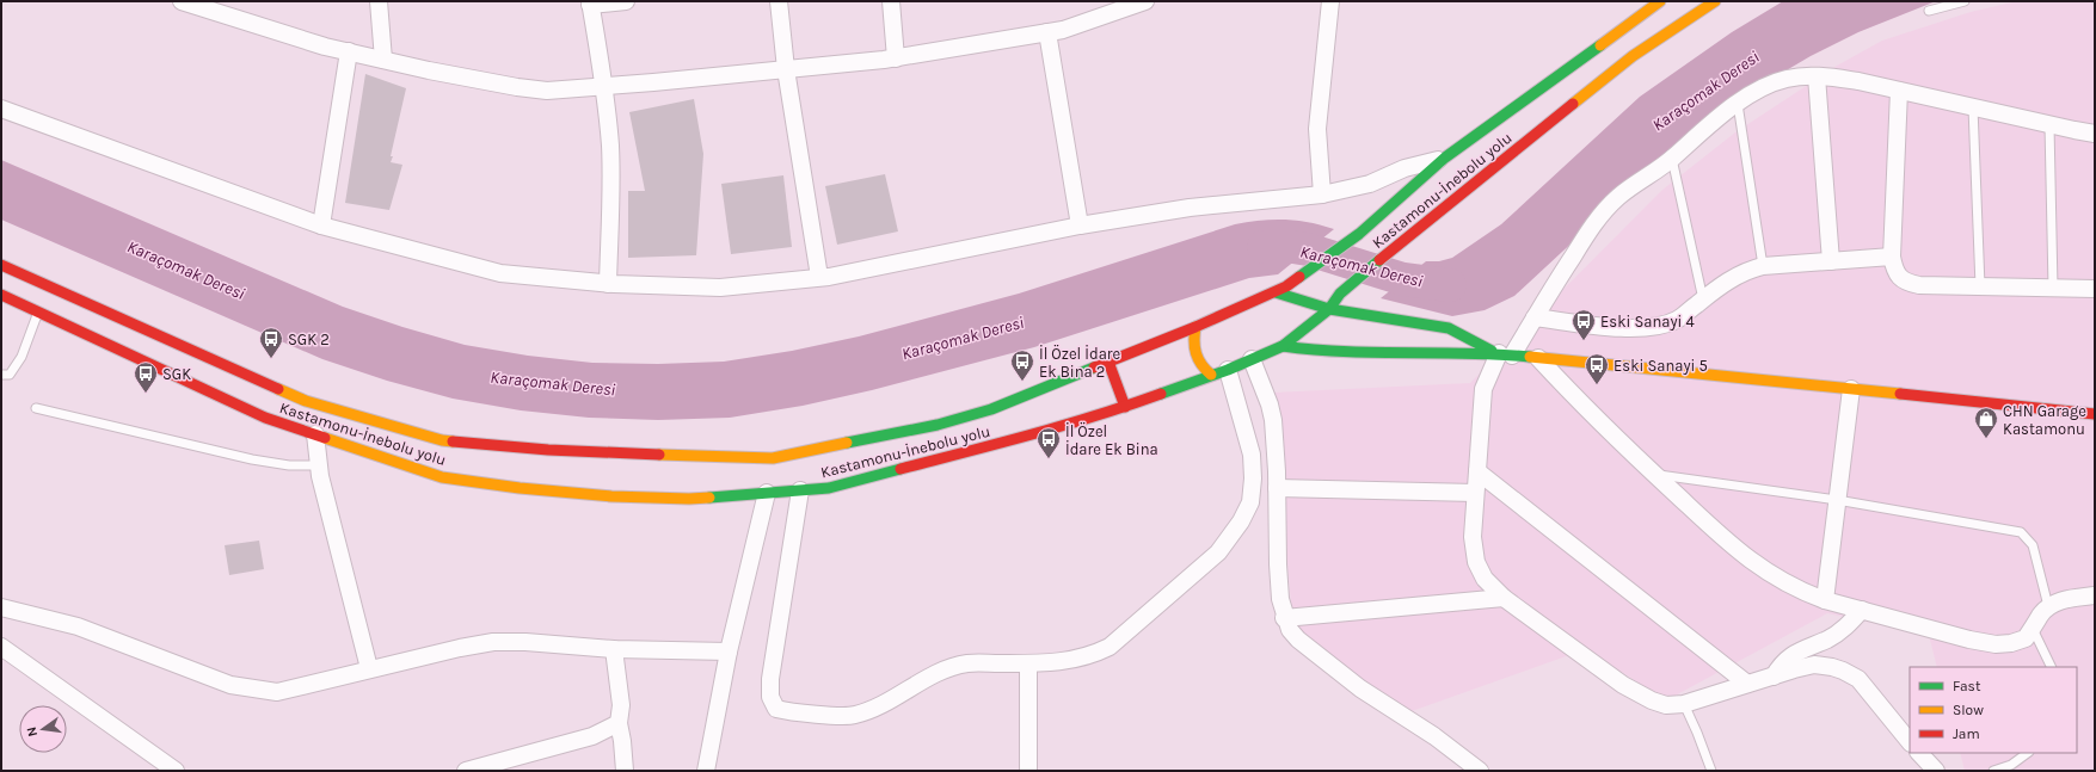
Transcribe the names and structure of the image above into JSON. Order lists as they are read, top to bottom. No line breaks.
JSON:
{"streets":{"main road":["Kastamonu-İnebolu yolu"]},"water":["Karaçomak Deresi"],"places":{"bus stop":["Eski Sanayi 4","SGK 2","İl Özel İdare Ek Bina 2","Eski Sanayi 5","SGK","İl Özel İdare Ek Bina"],"shop":["CHN Garage Kastamonu"]},"legend":["Fast","Slow","Jam"],"north":"left"}
